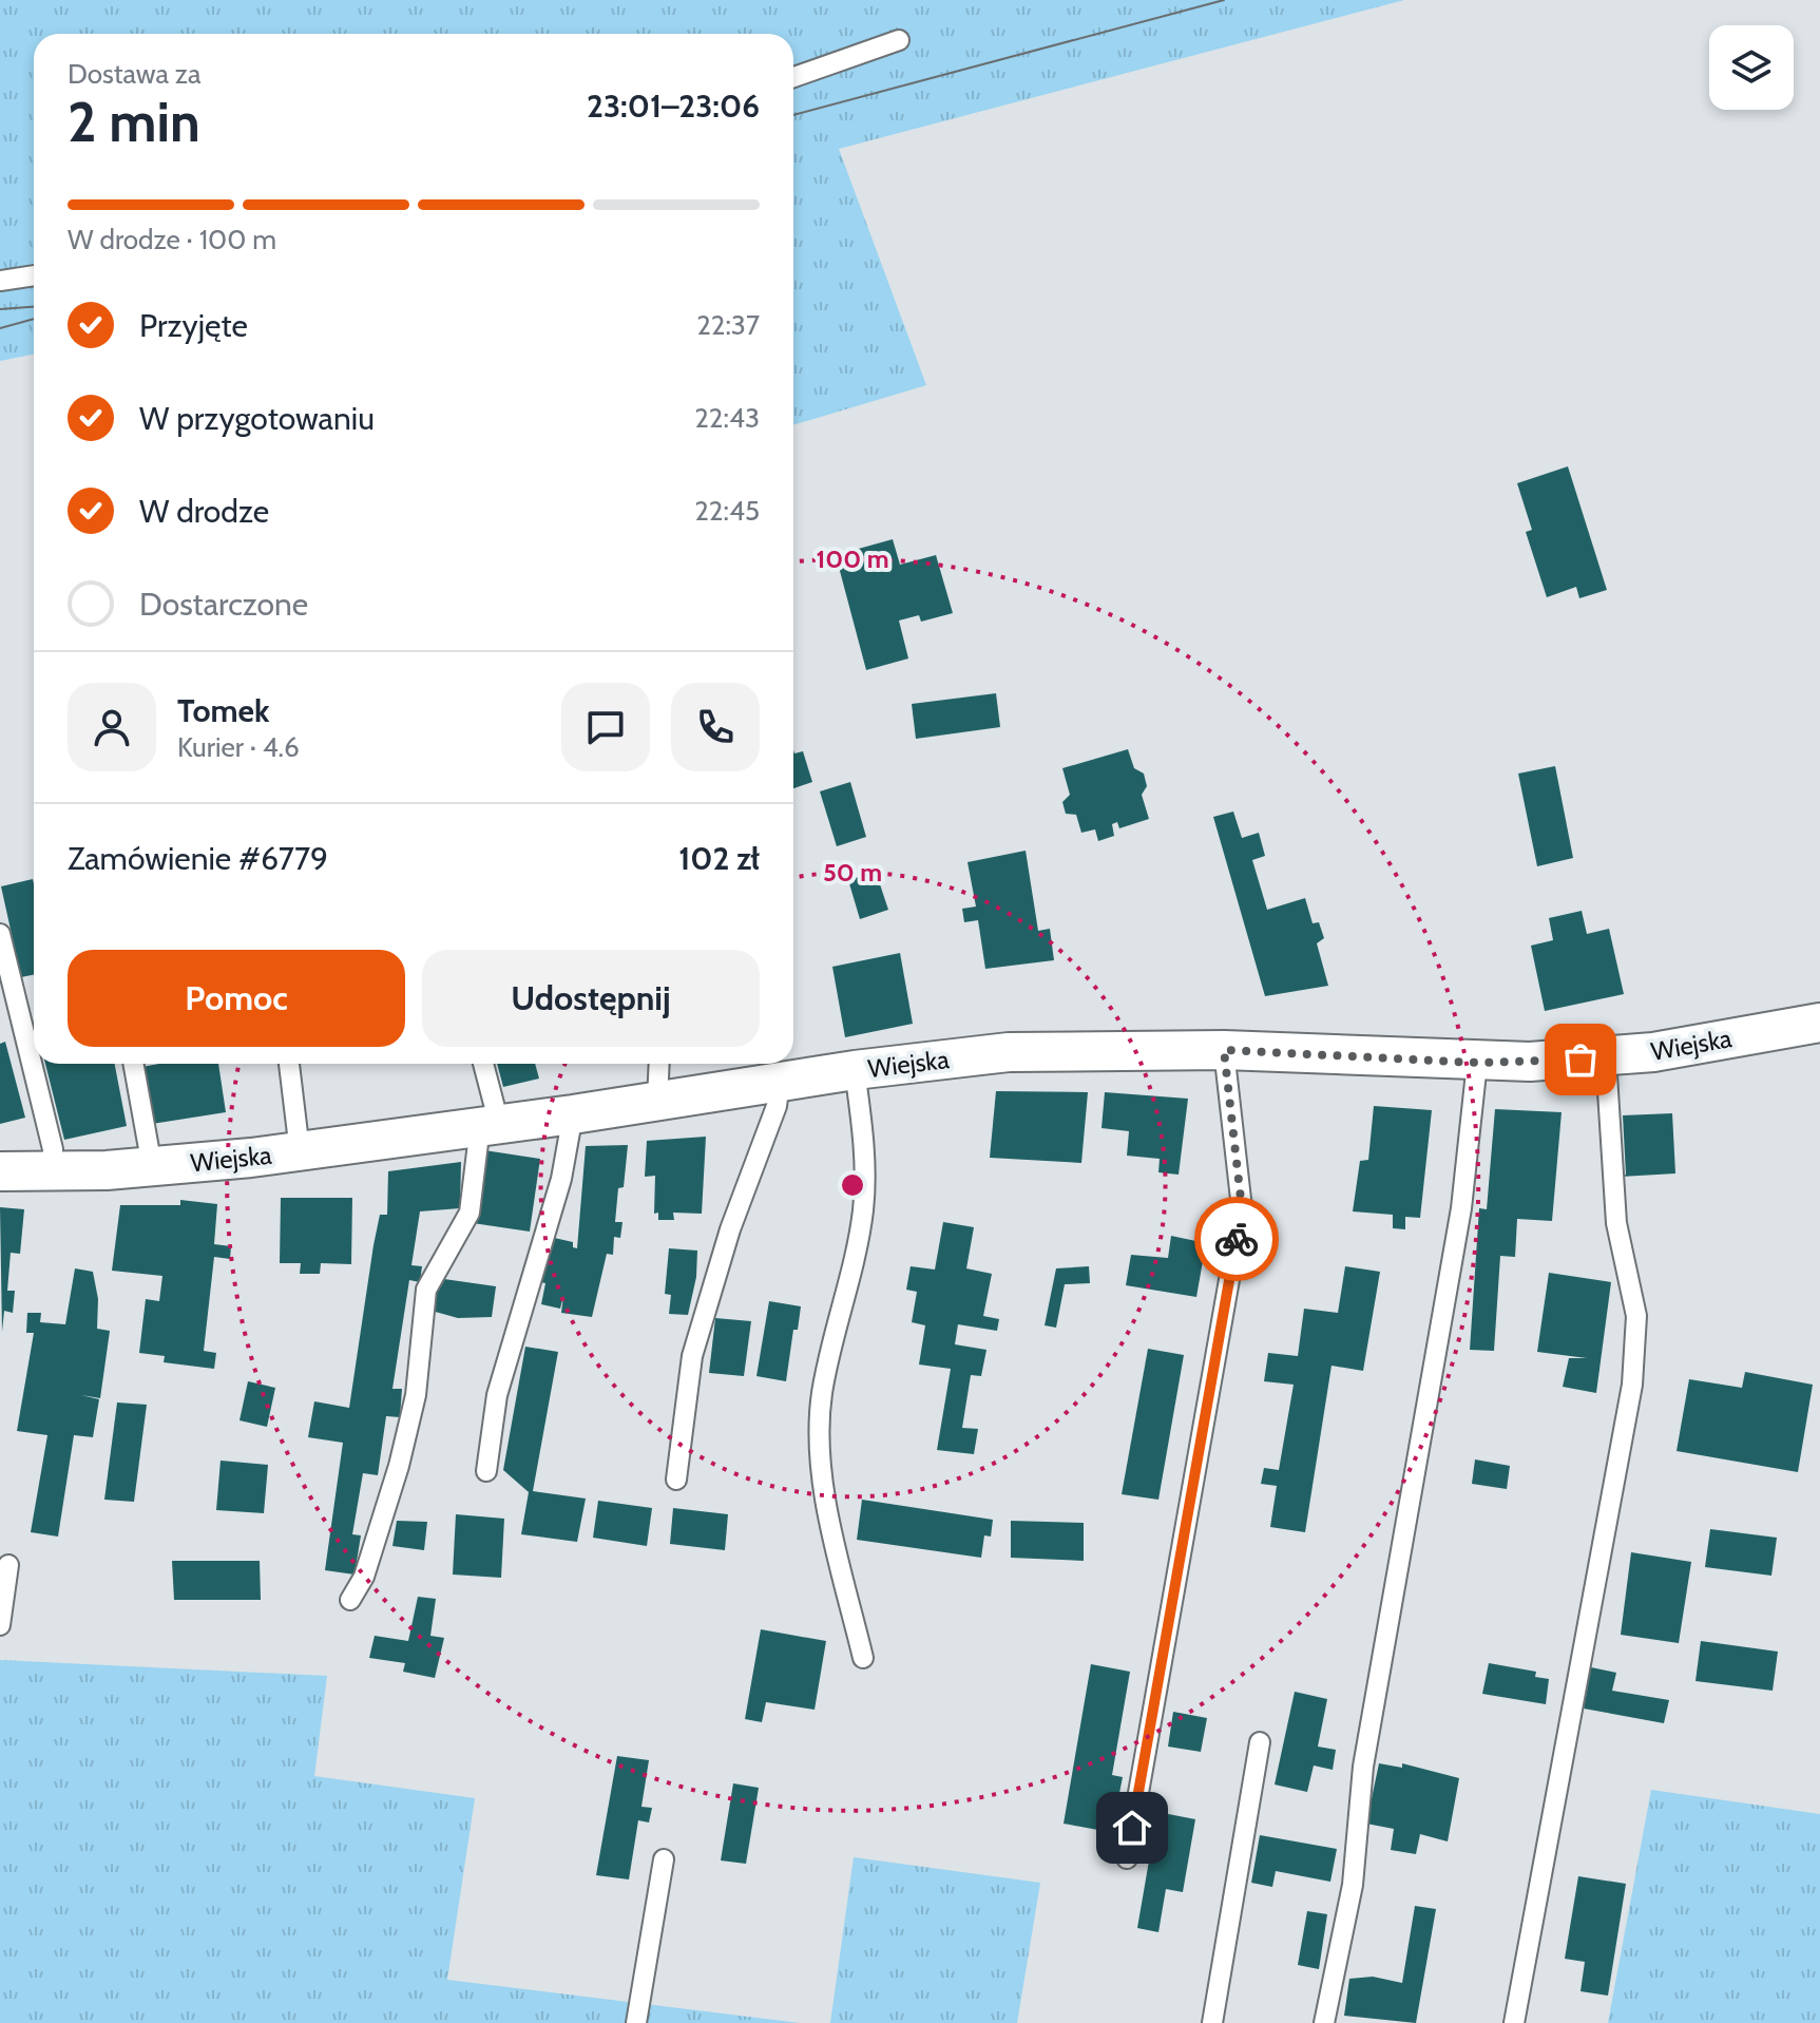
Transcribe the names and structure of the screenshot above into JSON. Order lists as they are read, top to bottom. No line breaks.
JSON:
{"streets":{"street":["Wiejska"]},"page":{"heading":["2 min","Dostawa za","23:01–23:06"],"panel":["Tomek","Kurier · 4.6","Zamówienie #6779","102 zł"],"bar":"W drodze · 100 m","list":[["Przyjęte","22:37"],["W przygotowaniu","22:43"],["W drodze","22:45"],"Dostarczone"],"buttons":["Pomoc","Udostępnij"]},"rings":["100 m","50 m"]}
